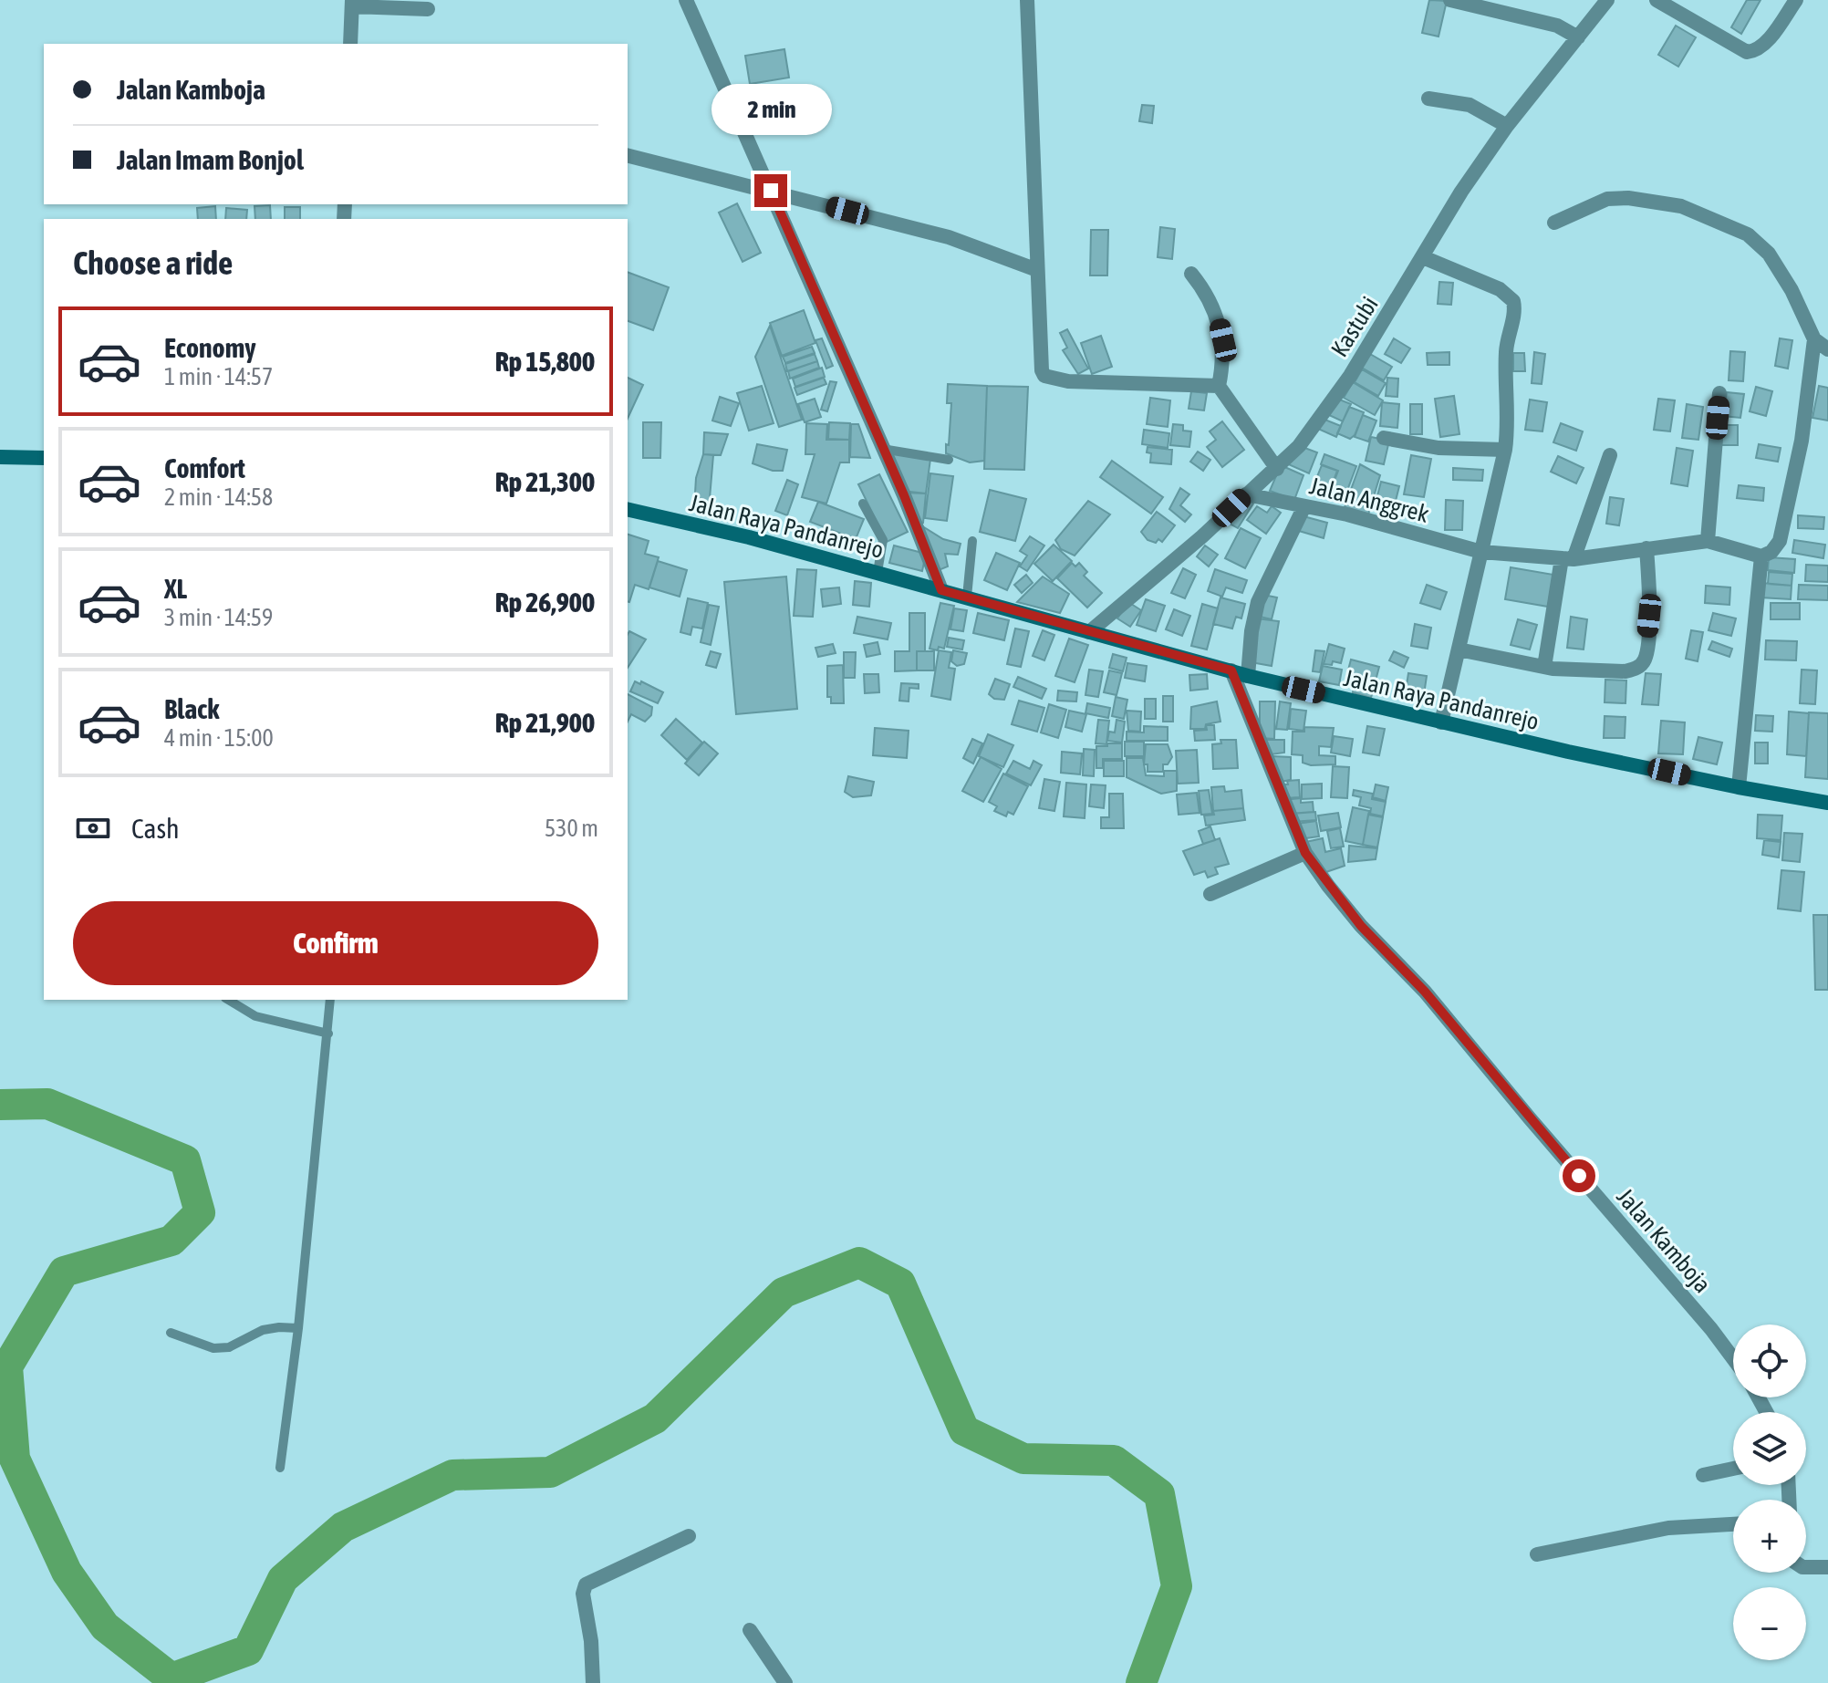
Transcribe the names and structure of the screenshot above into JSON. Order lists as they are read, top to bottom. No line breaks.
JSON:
{"streets":{"main road":["Jalan Raya Pandanrejo"],"street":["Kastubi","Jalan Anggrek","Jalan Kamboja"]},"crossings":[["Kastubi","Jalan Anggrek"],["Kastubi","Jalan Raya Pandanrejo"],["Jalan Raya Pandanrejo","Jalan Kamboja"]],"page":{"banner":["Jalan Kamboja","Jalan Imam Bonjol"],"bubble":"2 min","heading":"Choose a ride","list":[{"name":"Economy","note":"1 min · 14:57","value":"Rp 15,800"},{"name":"Comfort","note":"2 min · 14:58","value":"Rp 21,300"},{"name":"XL","note":"3 min · 14:59","value":"Rp 26,900"},{"name":"Black","note":"4 min · 15:00","value":"Rp 21,900"}],"pay":["Cash","530 m"],"buttons":"Confirm","map_buttons":["+","−"]}}
